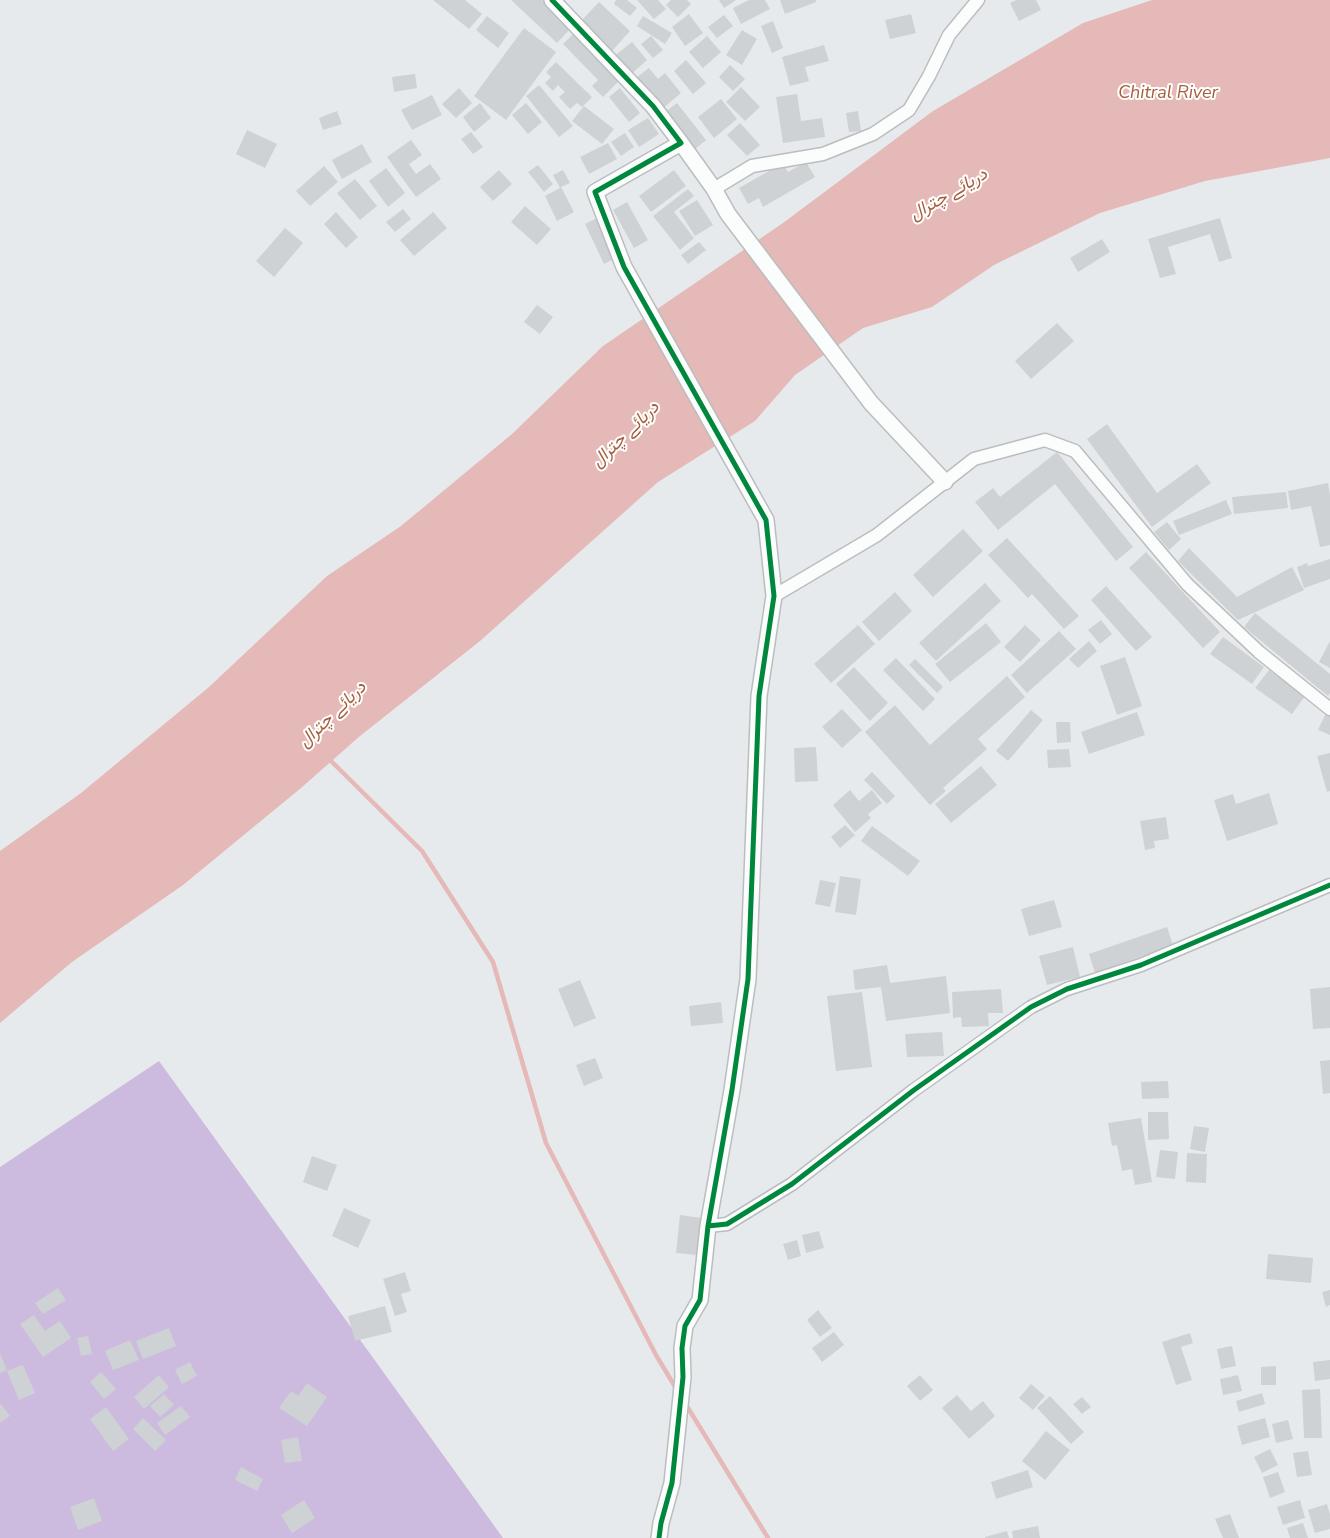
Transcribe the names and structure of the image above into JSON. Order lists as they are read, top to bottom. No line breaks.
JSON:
{"water":["Chitral River","دریائے چترال"]}
